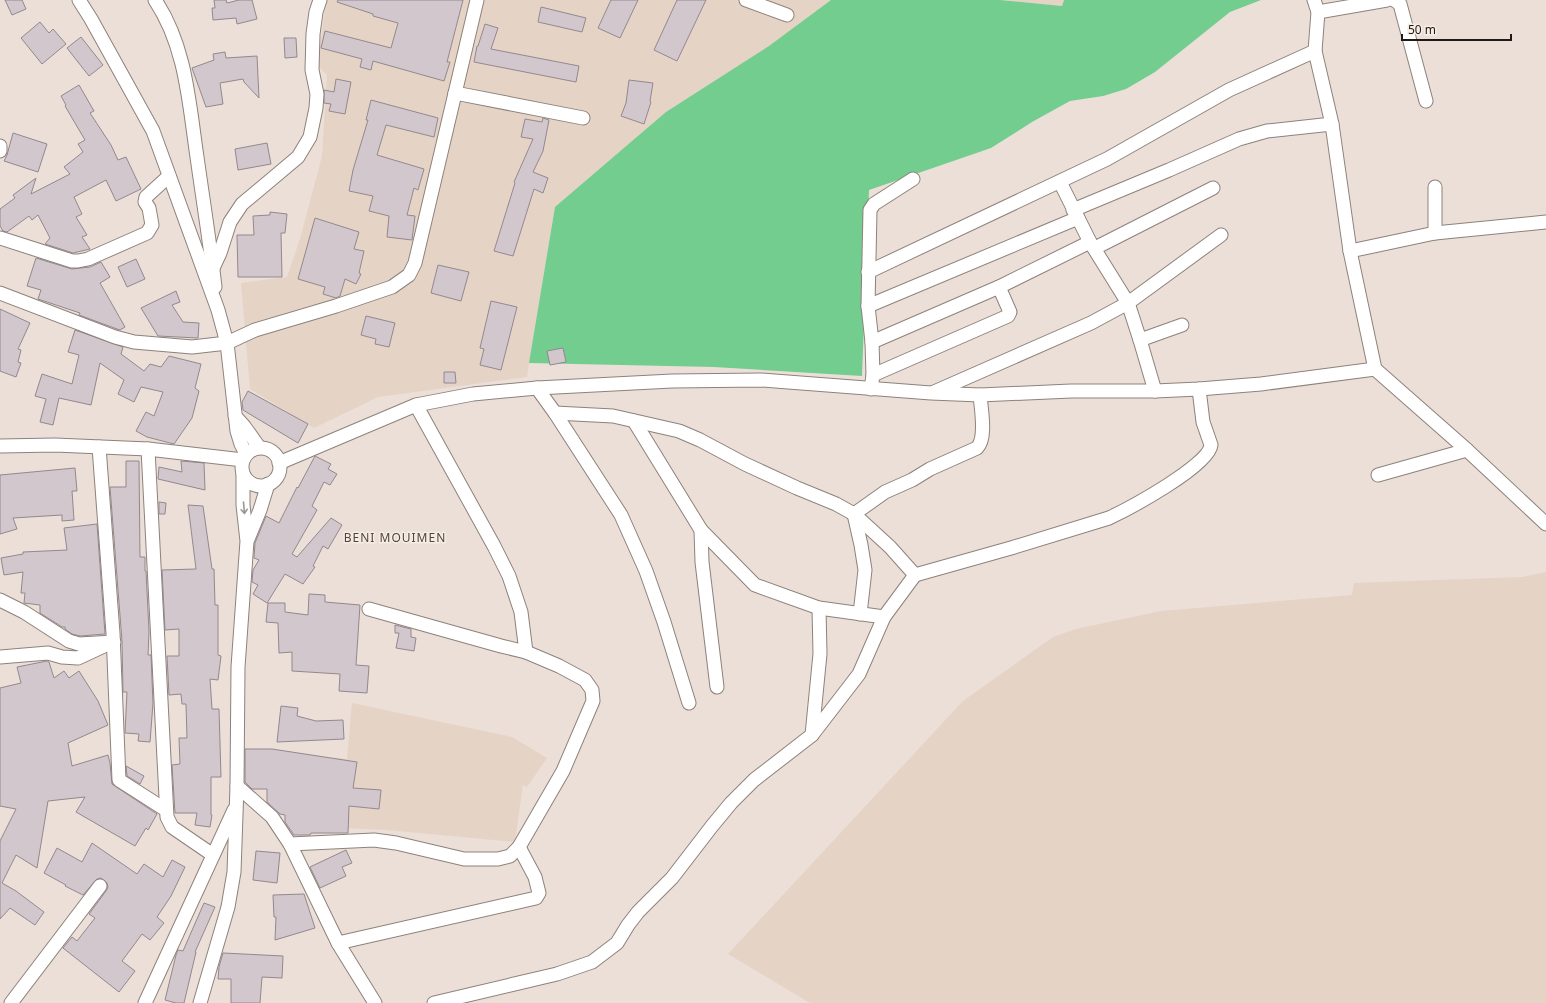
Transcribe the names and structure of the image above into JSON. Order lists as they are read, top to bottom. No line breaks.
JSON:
{"districts":["BENI MOUIMEN"],"scale_bar":"50 m"}
